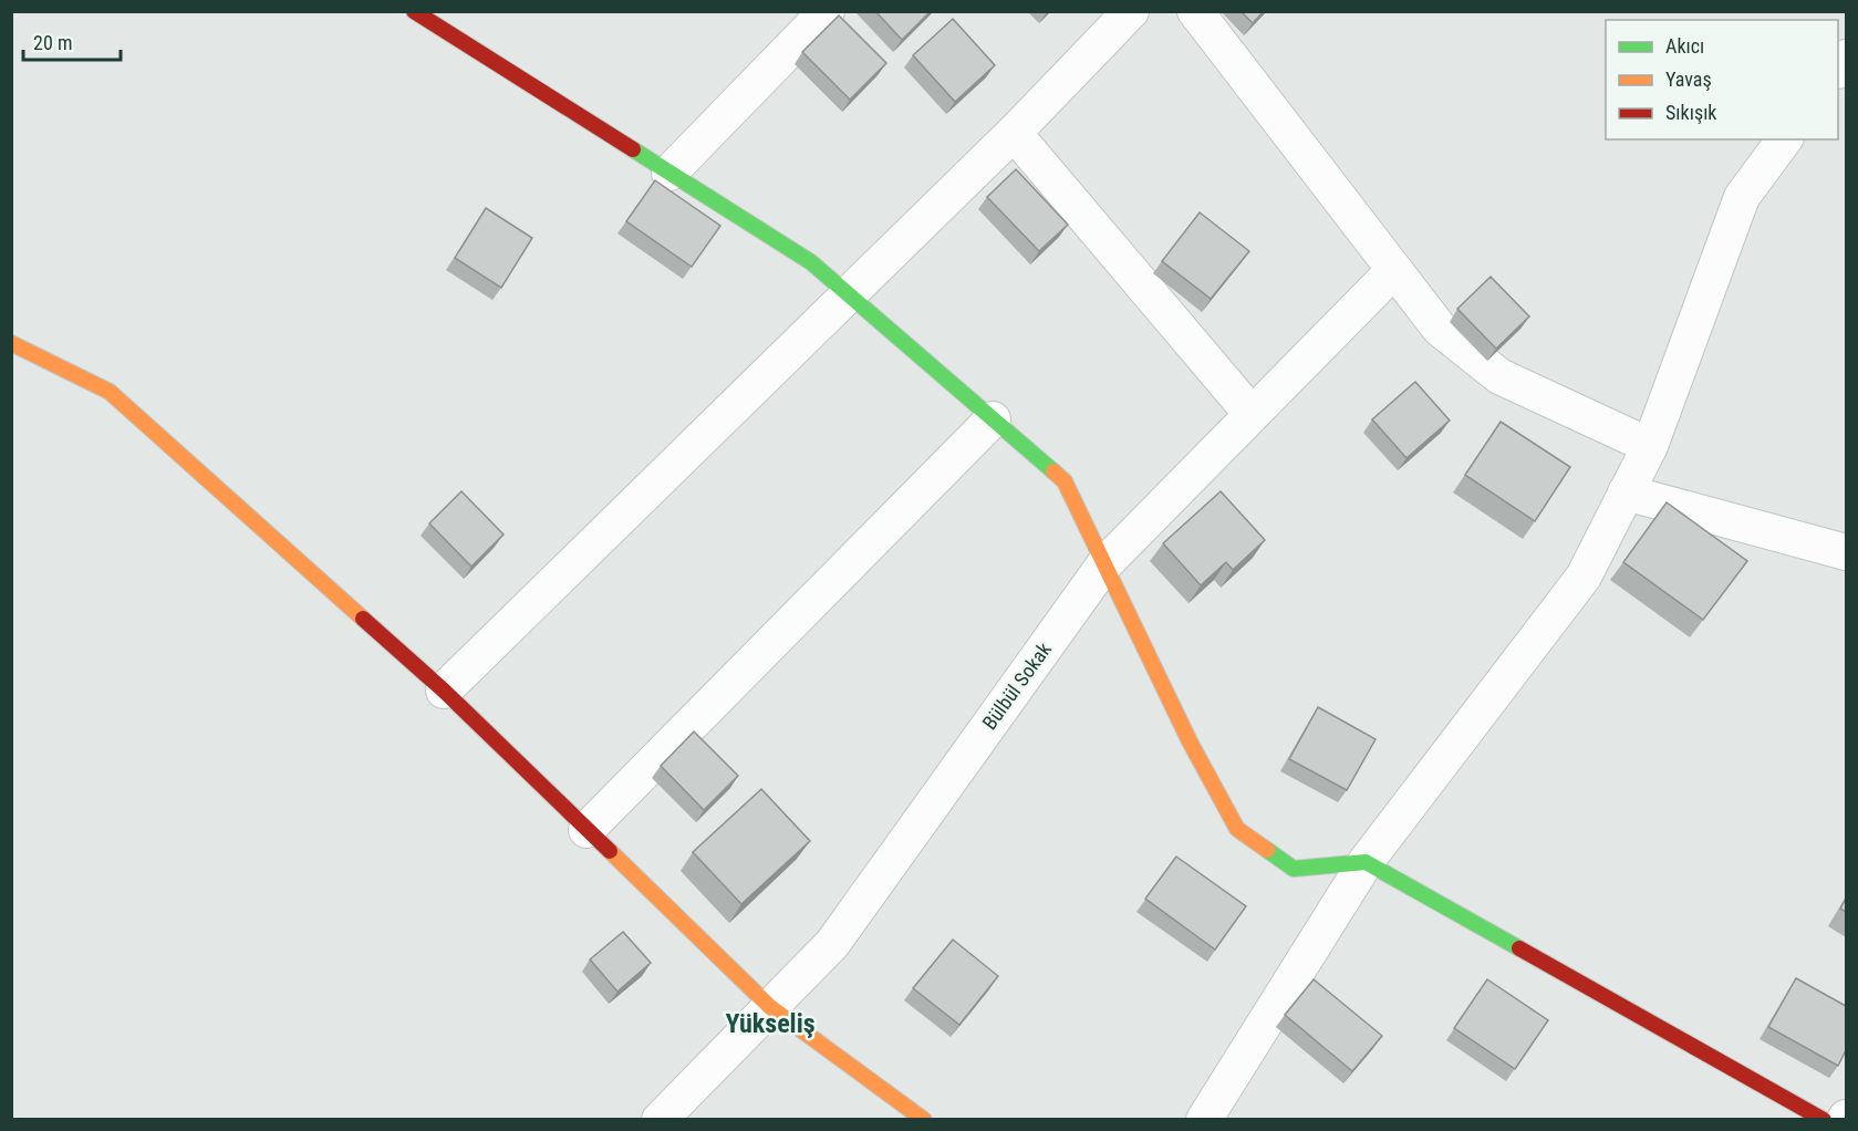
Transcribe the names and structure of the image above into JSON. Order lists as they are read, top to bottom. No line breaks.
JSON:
{"streets":{"street":["Bülbül Sokak"]},"districts":["Yükseliş"],"legend":["Akıcı","Yavaş","Sıkışık"],"scale_bar":"20 m"}
